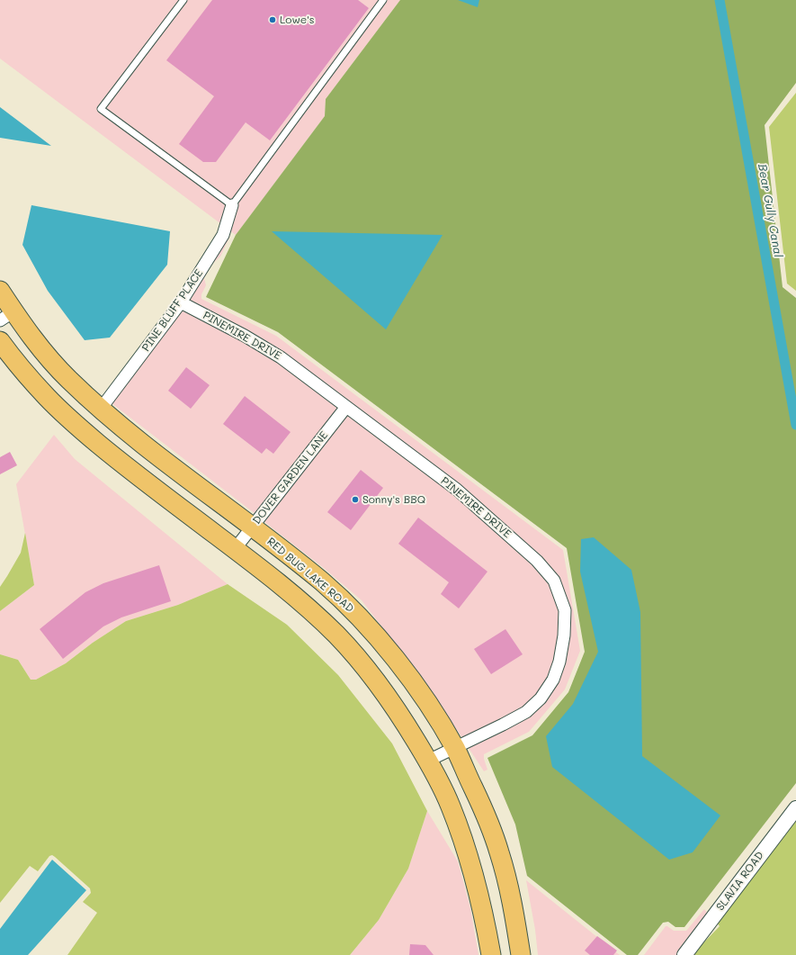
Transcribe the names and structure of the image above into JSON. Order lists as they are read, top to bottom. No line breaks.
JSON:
{"streets":{"main road":["RED BUG LAKE ROAD"],"street":["PINE BLUFF PLACE","PINEMIRE DRIVE","DOVER GARDEN LANE","SLAVIA ROAD"]},"crossings":[["PINE BLUFF PLACE","PINEMIRE DRIVE"],["PINE BLUFF PLACE","RED BUG LAKE ROAD"],["PINEMIRE DRIVE","DOVER GARDEN LANE"],["PINEMIRE DRIVE","RED BUG LAKE ROAD"],["DOVER GARDEN LANE","RED BUG LAKE ROAD"]],"water":["Bear Gully Canal"],"places":["Lowe's","Sonny's BBQ"]}
